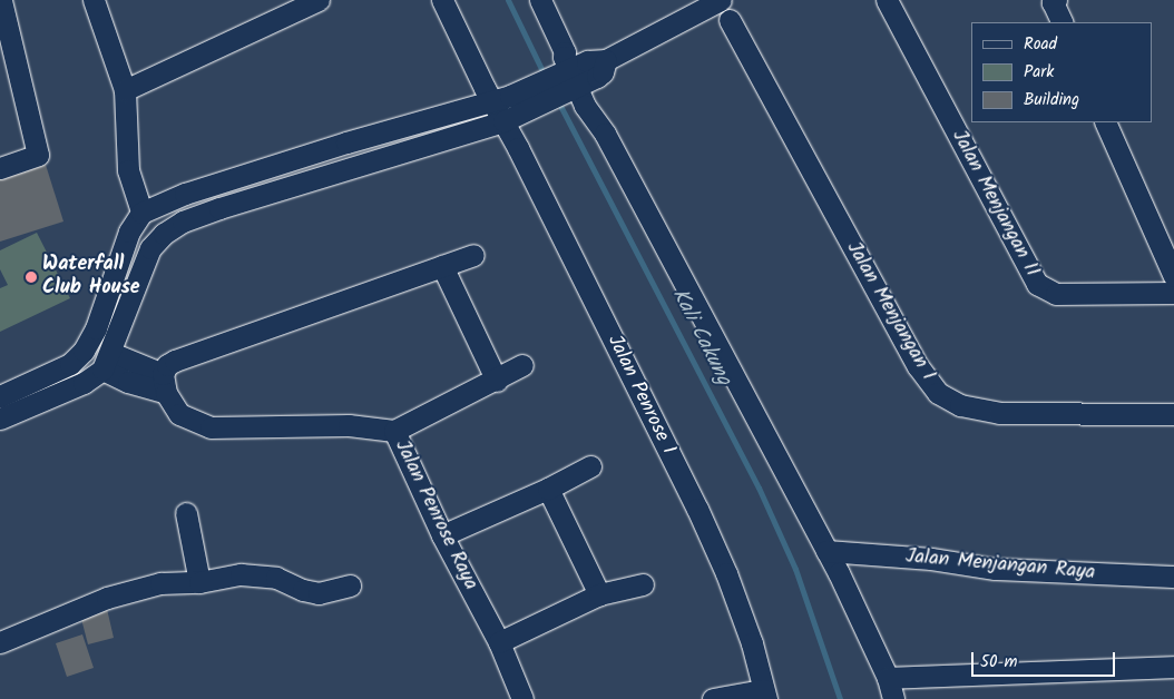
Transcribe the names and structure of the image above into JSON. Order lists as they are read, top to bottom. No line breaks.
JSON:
{"streets":{"street":["Jalan Menjangan II","Jalan Menjangan I","Jalan Penrose I","Jalan Penrose Raya","Jalan Menjangan Raya"]},"water":["Kali Cakung"],"places":["Waterfall Club House"],"legend":["Road","Park","Building"],"scale_bar":"50 m"}
